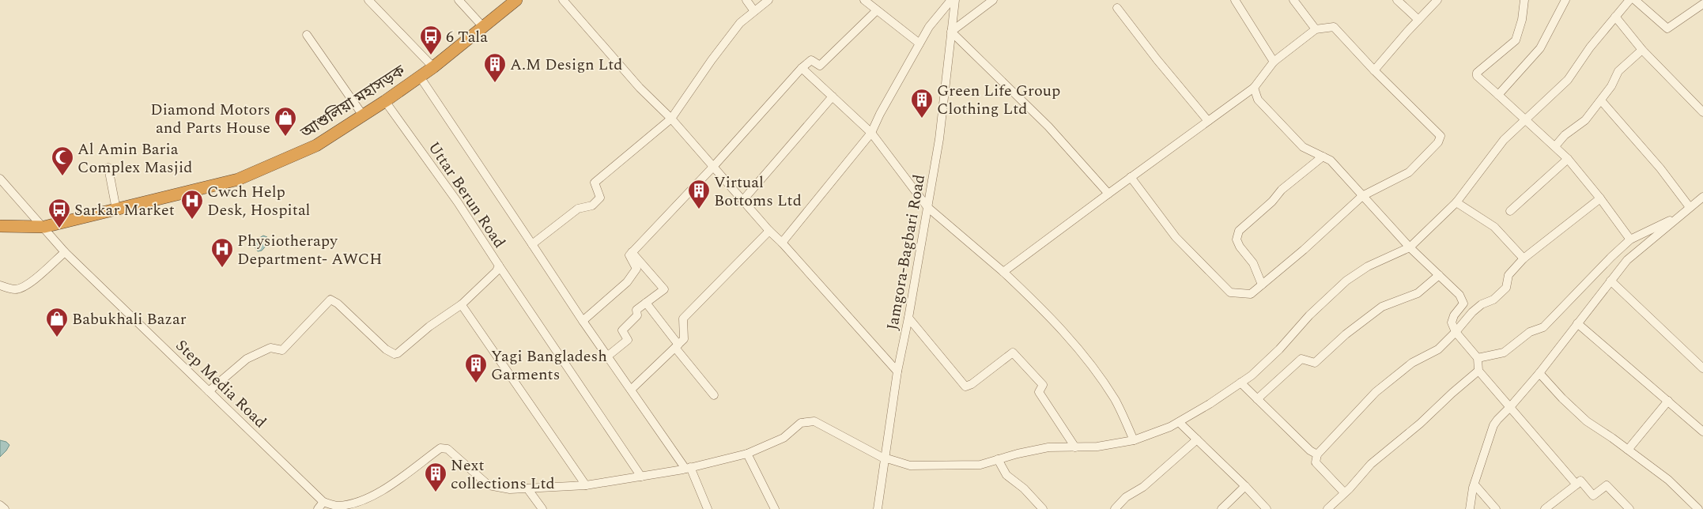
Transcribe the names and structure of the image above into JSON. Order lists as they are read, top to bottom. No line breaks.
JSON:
{"streets":{"highway":["আশুলিয়া মহাসড়ক"],"street":["Uttar Berun Road","Jamgora-Bagbari Road","Step Media Road"]},"crossings":[["আশুলিয়া মহাসড়ক","Uttar Berun Road"],["আশুলিয়া মহাসড়ক","Step Media Road"],["Uttar Berun Road","Step Media Road"]],"places":{"bus stop":["6 Tala","Sarkar Market"],"building":["A.M Design Ltd","Green Life Group Clothing Ltd","Virtual Bottoms Ltd","Yagi Bangladesh Garments","Next collections Ltd"],"shop":["Diamond Motors and Parts House","Babukhali Bazar"],"mosque":["Al Amin Baria Complex Masjid"],"hospital":["Cwch Help Desk, Hospital","Physiotherapy Department- AWCH"]}}
